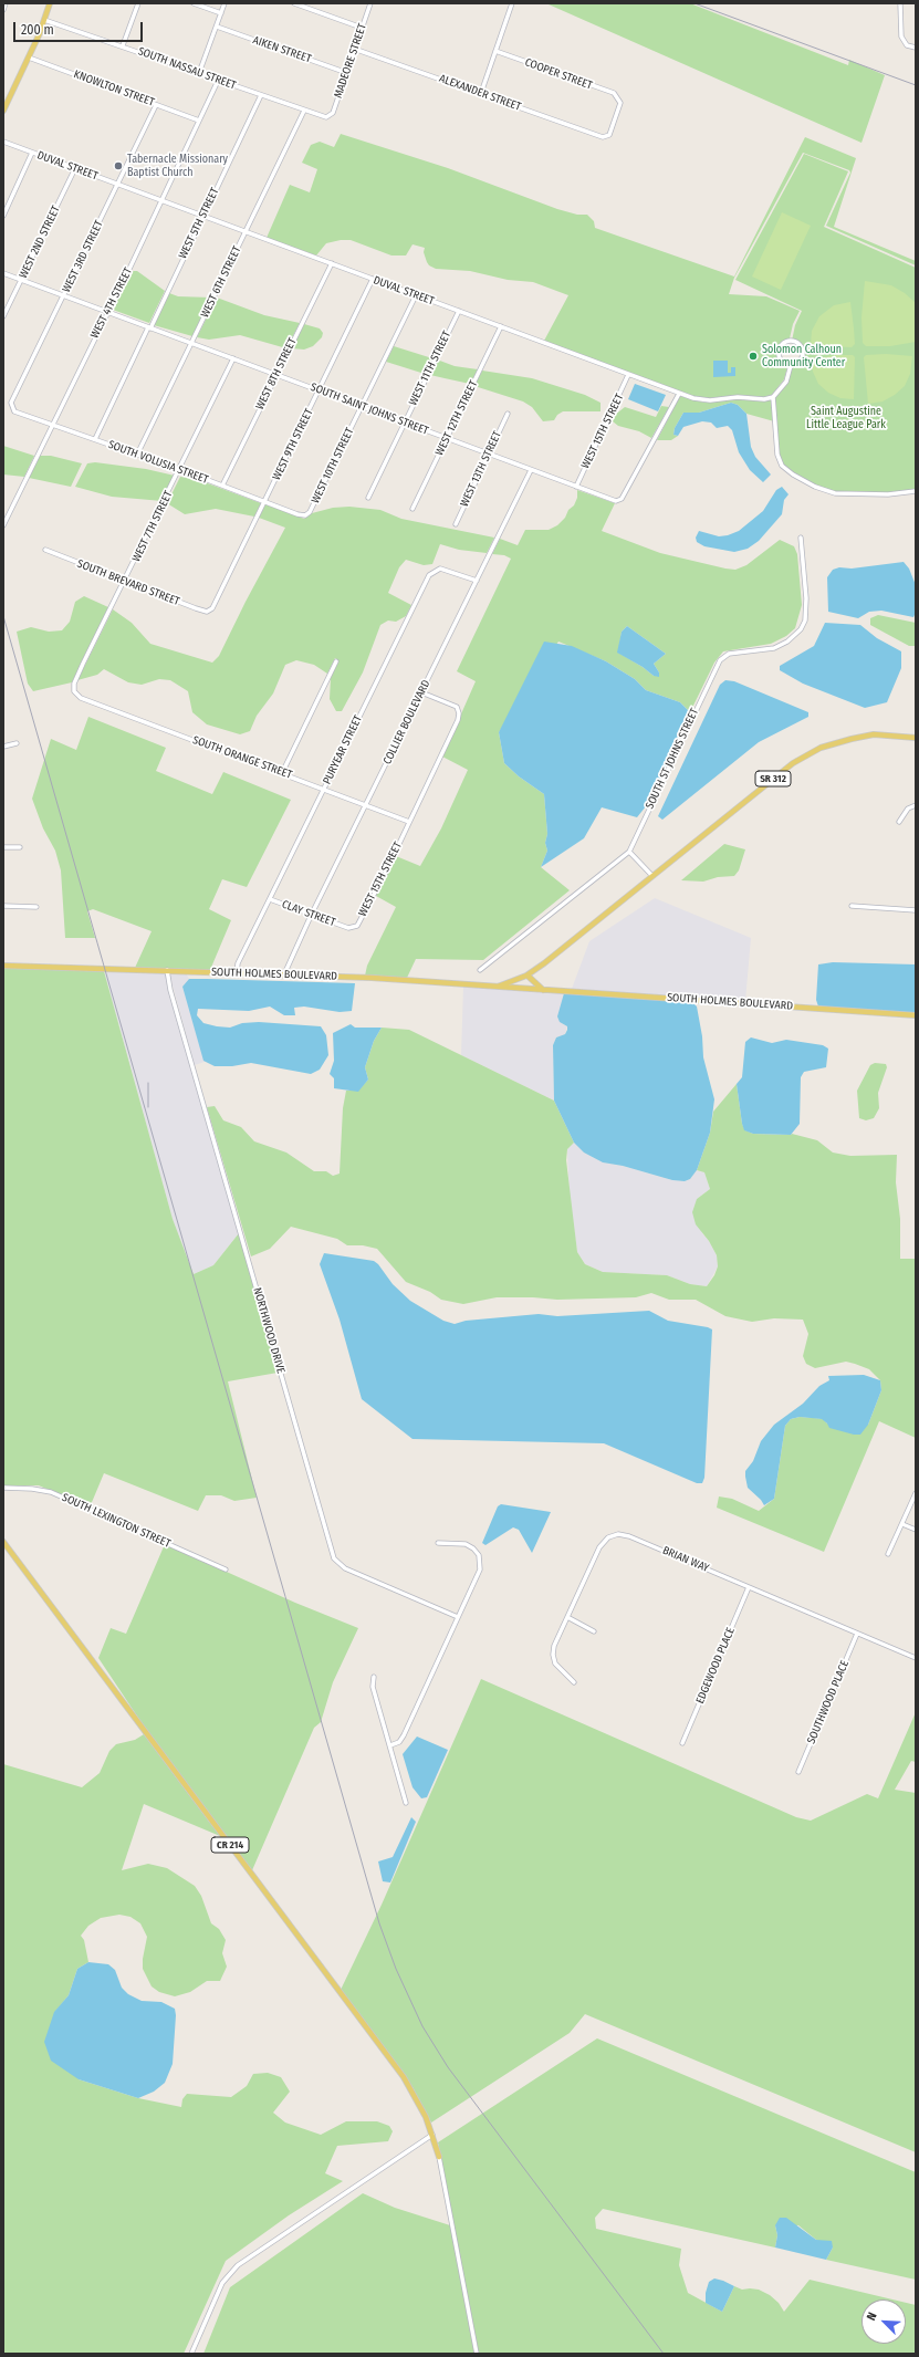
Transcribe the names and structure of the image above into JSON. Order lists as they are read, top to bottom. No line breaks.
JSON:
{"streets":{"main road":["SR 312","SOUTH HOLMES BOULEVARD","CR 214"],"street":["AIKEN STREET","MADEORE STREET","SOUTH NASSAU STREET","COOPER STREET","KNOWLTON STREET","ALEXANDER STREET","DUVAL STREET","WEST 5TH STREET","WEST 2ND STREET","WEST 3RD STREET","WEST 6TH STREET","WEST 4TH STREET","WEST 11TH STREET","WEST 8TH STREET","SOUTH SAINT JOHNS STREET","WEST 12TH STREET","WEST 15TH STREET","WEST 9TH STREET","SOUTH VOLUSIA STREET","WEST 10TH STREET","WEST 13TH STREET","WEST 7TH STREET","SOUTH BREVARD STREET","COLLIER BOULEVARD","PURYEAR STREET","SOUTH ORANGE STREET","SOUTH ST JOHNS STREET","CLAY STREET","NORTHWOOD DRIVE","SOUTH LEXINGTON STREET","BRIAN WAY","EDGEWOOD PLACE","SOUTHWOOD PLACE"]},"crossings":[["AIKEN STREET","MADEORE STREET"],["MADEORE STREET","SOUTH NASSAU STREET"],["MADEORE STREET","ALEXANDER STREET"],["SOUTH NASSAU STREET","WEST 5TH STREET"],["SOUTH NASSAU STREET","WEST 6TH STREET"],["SOUTH NASSAU STREET","WEST 4TH STREET"],["COOPER STREET","ALEXANDER STREET"],["KNOWLTON STREET","WEST 3RD STREET"],["KNOWLTON STREET","WEST 4TH STREET"],["DUVAL STREET","WEST 5TH STREET"],["DUVAL STREET","WEST 2ND STREET"],["DUVAL STREET","WEST 3RD STREET"],["DUVAL STREET","WEST 6TH STREET"],["DUVAL STREET","WEST 4TH STREET"],["DUVAL STREET","WEST 11TH STREET"],["DUVAL STREET","WEST 8TH STREET"],["DUVAL STREET","SOUTH SAINT JOHNS STREET"],["DUVAL STREET","WEST 12TH STREET"],["DUVAL STREET","WEST 15TH STREET"],["DUVAL STREET","WEST 9TH STREET"],["DUVAL STREET","WEST 10TH STREET"],["WEST 5TH STREET","SOUTH SAINT JOHNS STREET"],["WEST 5TH STREET","SOUTH VOLUSIA STREET"],["WEST 2ND STREET","SOUTH SAINT JOHNS STREET"],["WEST 3RD STREET","SOUTH SAINT JOHNS STREET"],["WEST 3RD STREET","SOUTH VOLUSIA STREET"],["WEST 6TH STREET","SOUTH SAINT JOHNS STREET"],["WEST 6TH STREET","SOUTH VOLUSIA STREET"],["WEST 4TH STREET","SOUTH SAINT JOHNS STREET"],["WEST 4TH STREET","SOUTH VOLUSIA STREET"],["WEST 11TH STREET","SOUTH SAINT JOHNS STREET"],["WEST 8TH STREET","SOUTH SAINT JOHNS STREET"],["WEST 8TH STREET","SOUTH VOLUSIA STREET"],["SOUTH SAINT JOHNS STREET","WEST 12TH STREET"],["SOUTH SAINT JOHNS STREET","WEST 15TH STREET"],["SOUTH SAINT JOHNS STREET","WEST 9TH STREET"],["SOUTH SAINT JOHNS STREET","WEST 10TH STREET"],["SOUTH SAINT JOHNS STREET","WEST 13TH STREET"],["SOUTH SAINT JOHNS STREET","WEST 7TH STREET"],["SOUTH SAINT JOHNS STREET","COLLIER BOULEVARD"],["WEST 15TH STREET","SOUTH ORANGE STREET"],["WEST 15TH STREET","CLAY STREET"],["WEST 9TH STREET","SOUTH VOLUSIA STREET"],["WEST 9TH STREET","SOUTH BREVARD STREET"],["SOUTH VOLUSIA STREET","WEST 10TH STREET"],["SOUTH VOLUSIA STREET","WEST 7TH STREET"],["WEST 7TH STREET","SOUTH BREVARD STREET"],["WEST 7TH STREET","SOUTH ORANGE STREET"],["COLLIER BOULEVARD","PURYEAR STREET"],["COLLIER BOULEVARD","SOUTH ORANGE STREET"],["COLLIER BOULEVARD","CLAY STREET"],["COLLIER BOULEVARD","SOUTH HOLMES BOULEVARD"],["PURYEAR STREET","SOUTH ORANGE STREET"],["PURYEAR STREET","CLAY STREET"],["PURYEAR STREET","SOUTH HOLMES BOULEVARD"],["SR 312","SOUTH HOLMES BOULEVARD"],["SOUTH HOLMES BOULEVARD","NORTHWOOD DRIVE"],["BRIAN WAY","EDGEWOOD PLACE"],["BRIAN WAY","SOUTHWOOD PLACE"]],"parks":["Saint Augustine Little League Park"],"places":["Tabernacle Missionary Baptist Church","Solomon Calhoun Community Center"],"scale_bar":"200 m","north":"top left"}
